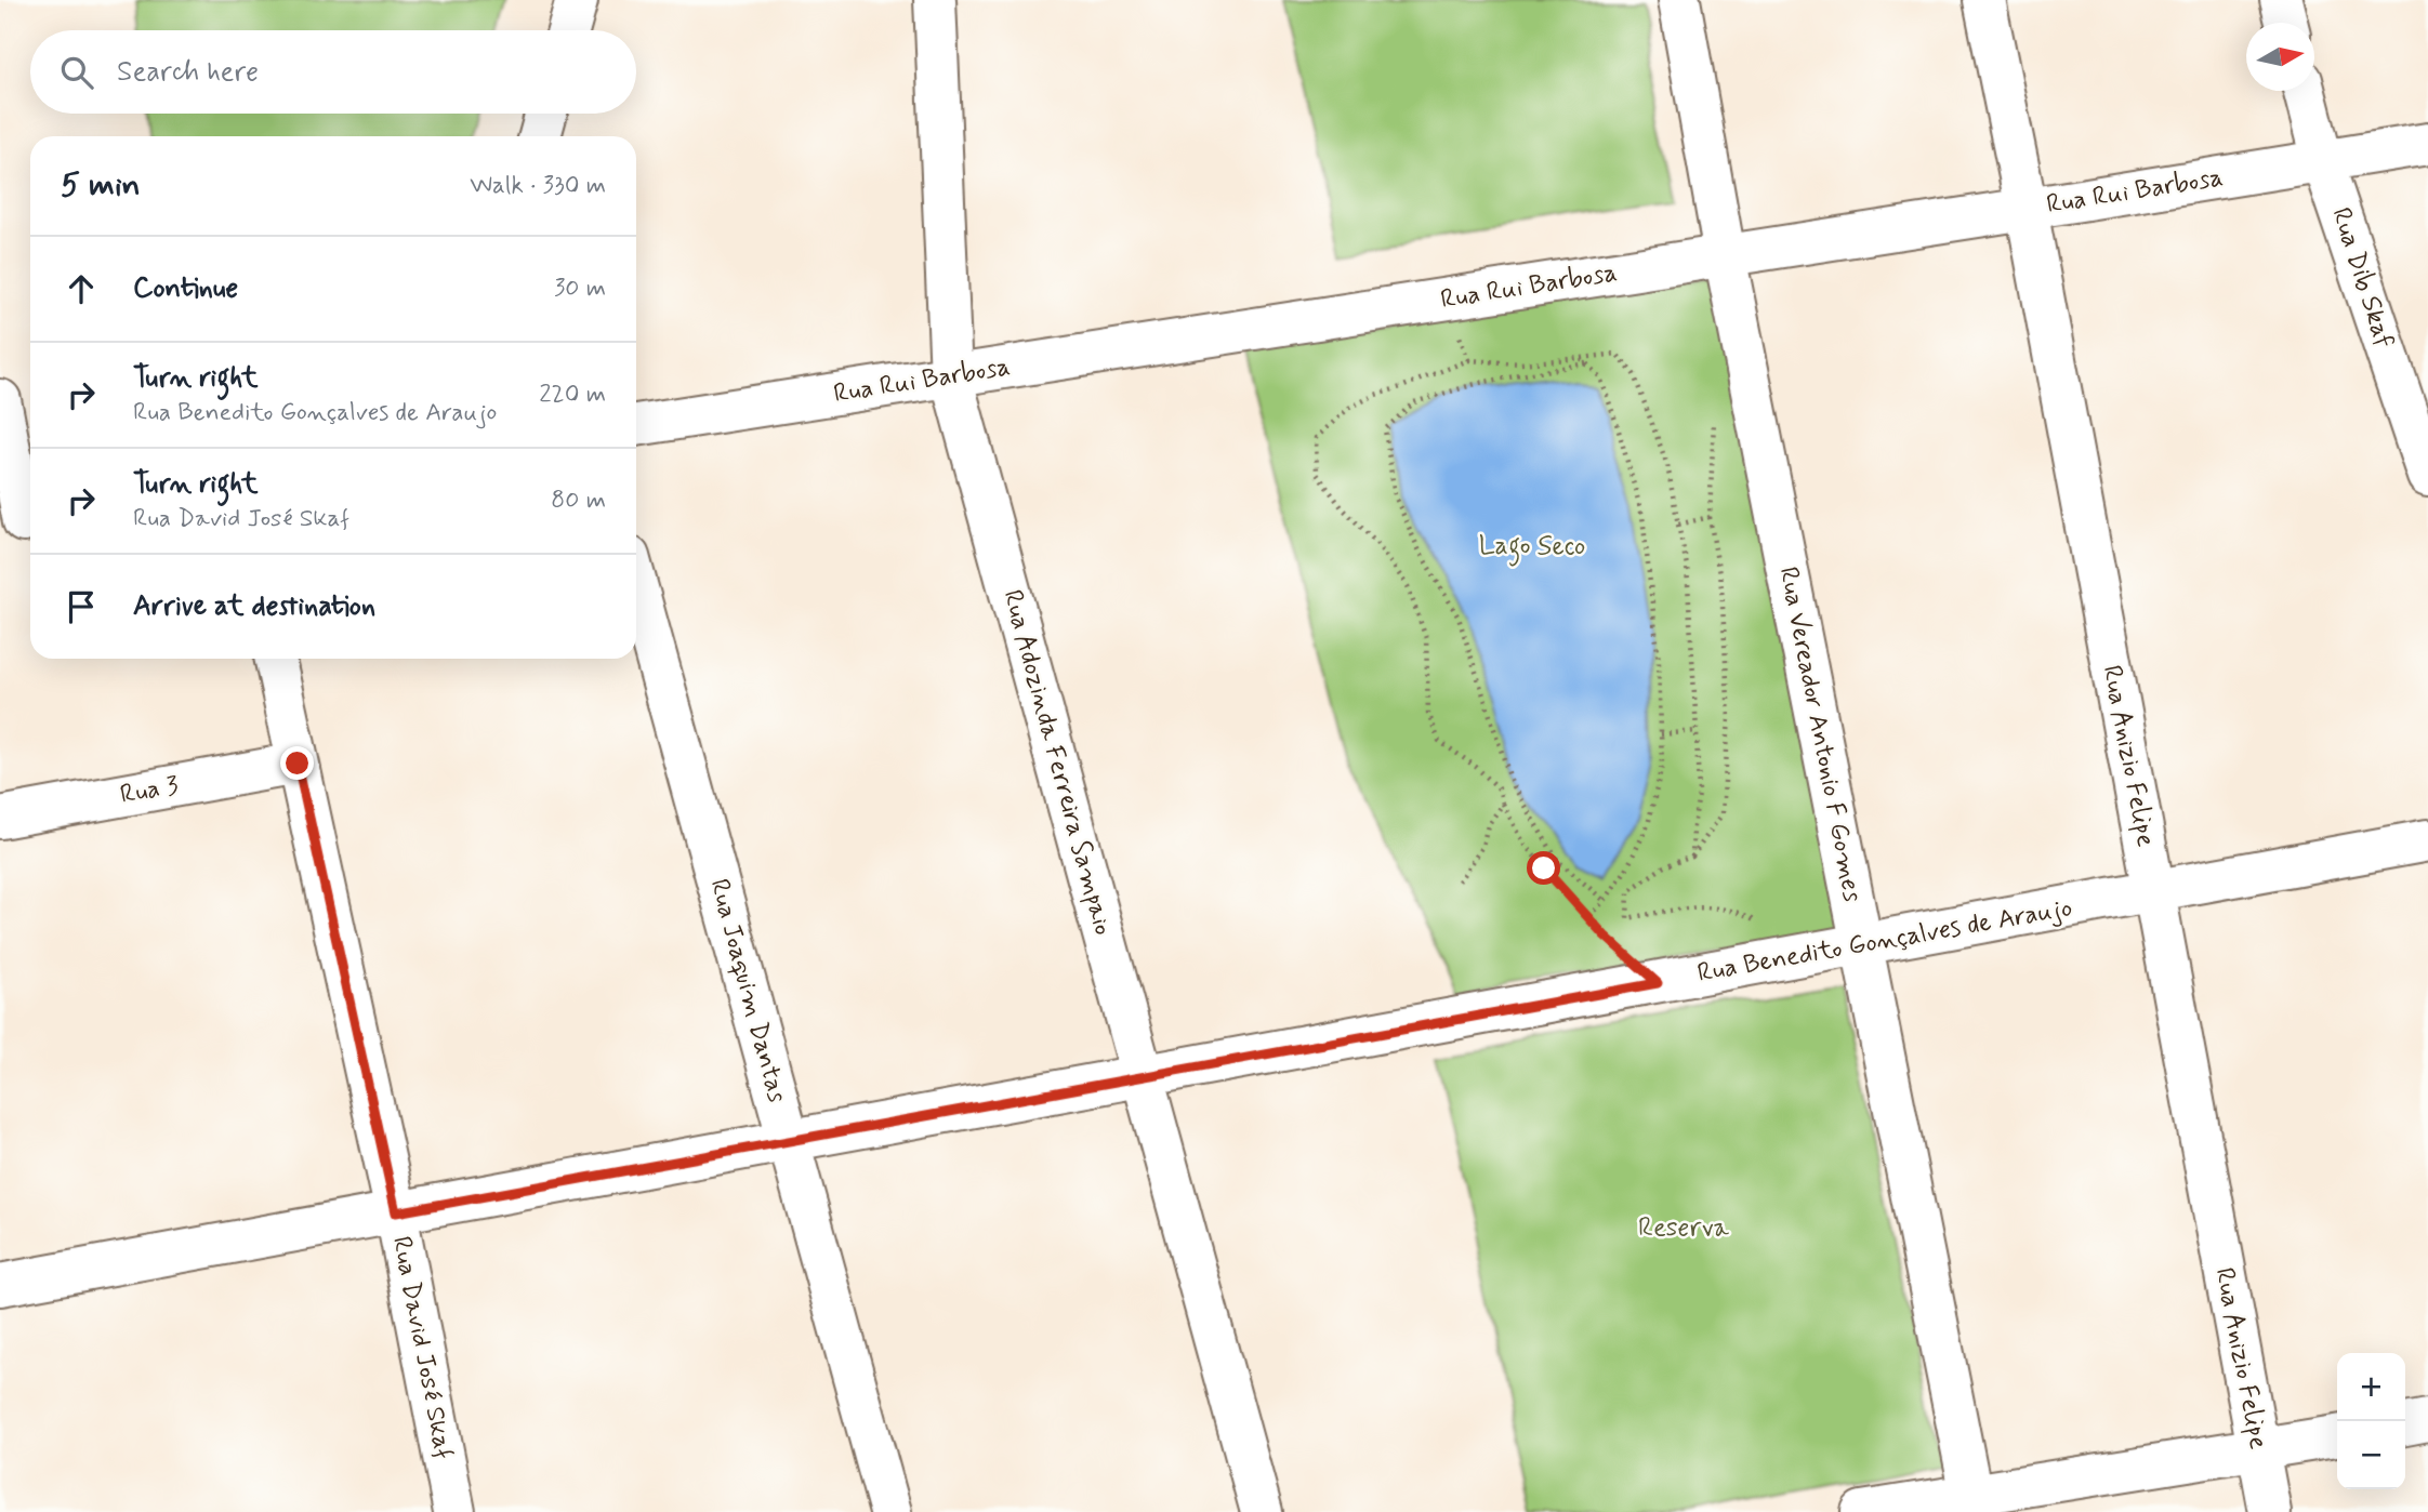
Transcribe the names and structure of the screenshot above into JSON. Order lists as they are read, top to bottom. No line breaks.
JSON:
{"streets":{"street":["Rua Rui Barbosa","Rua Dib Skaf","Rua Vereador Antonio F Gomes","Rua Anizio Felipe","Rua Adozinda Ferreira Sampaio","Rua 3","Rua Benedito Gonçalves de Araujo","Rua Joaquim Dantas","Rua David José Skaf"]},"crossings":[["Rua Rui Barbosa","Rua Dib Skaf"],["Rua Rui Barbosa","Rua Vereador Antonio F Gomes"],["Rua Rui Barbosa","Rua Anizio Felipe"],["Rua Rui Barbosa","Rua Adozinda Ferreira Sampaio"],["Rua Vereador Antonio F Gomes","Rua Benedito Gonçalves de Araujo"],["Rua Anizio Felipe","Rua Benedito Gonçalves de Araujo"],["Rua Adozinda Ferreira Sampaio","Rua Benedito Gonçalves de Araujo"],["Rua 3","Rua David José Skaf"],["Rua Benedito Gonçalves de Araujo","Rua Joaquim Dantas"],["Rua Benedito Gonçalves de Araujo","Rua David José Skaf"]],"parks":["Lago Seco","Reserva"],"north":"right","page":{"search":"Search here","heading":["5 min","Walk · 330 m"],"list":[["Continue","30 m"],["Turn right","Rua Benedito Gonçalves de Araujo","220 m"],["Turn right","Rua David José Skaf","80 m"],"Arrive at destination"],"map_buttons":["+","−"]}}
